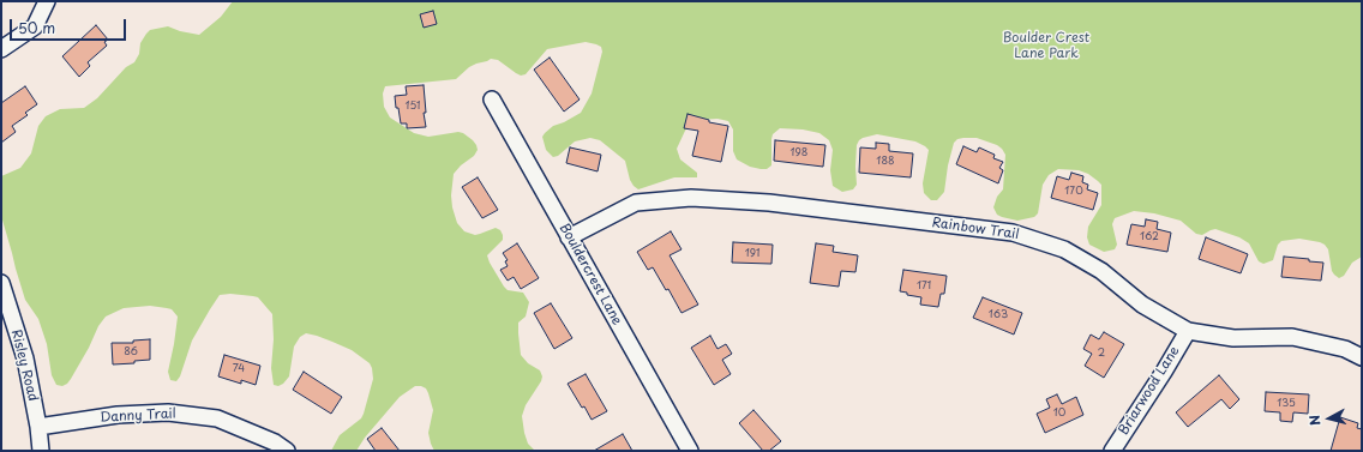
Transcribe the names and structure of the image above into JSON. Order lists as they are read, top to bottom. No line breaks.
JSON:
{"streets":{"street":["Rainbow Trail","Bouldercrest Lane","Risley Road","Briarwood Lane","Danny Trail"]},"crossings":[["Rainbow Trail","Bouldercrest Lane"],["Rainbow Trail","Briarwood Lane"],["Risley Road","Danny Trail"]],"parks":["Boulder Crest Lane Park"],"house_numbers":["151","198","188","170","162","191","171","163","86","2","74","135","10"],"scale_bar":"50 m","north":"left"}
